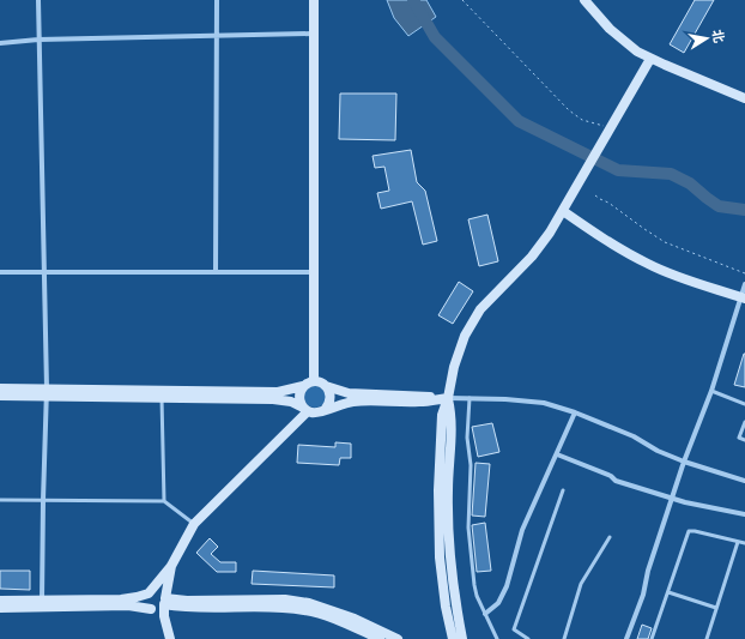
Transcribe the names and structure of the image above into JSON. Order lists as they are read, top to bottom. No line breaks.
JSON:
{"north":"right"}
